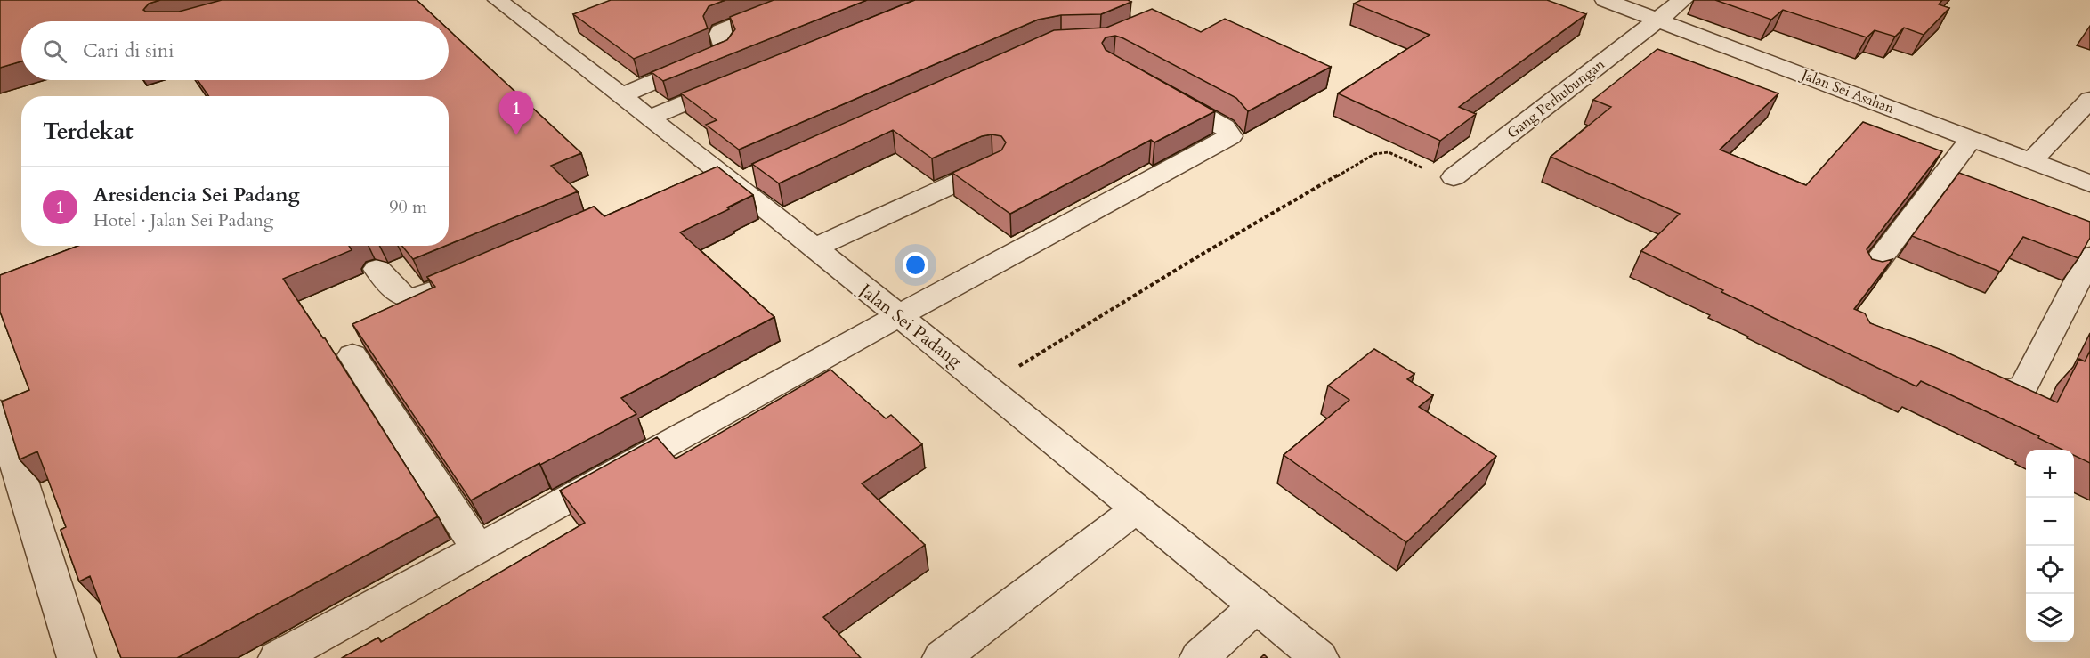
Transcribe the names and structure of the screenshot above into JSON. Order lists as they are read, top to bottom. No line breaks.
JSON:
{"streets":{"street":["Jalan Sei Asahan","Gang Perhubungan","Jalan Sei Padang"]},"crossings":[["Jalan Sei Asahan","Gang Perhubungan"]],"page":{"search":"Cari di sini","pins":"1","heading":"Terdekat","list":[{"mark":"1","name":"Aresidencia Sei Padang","note":"Hotel · Jalan Sei Padang","value":"90 m"}],"map_buttons":["+","−"]}}
